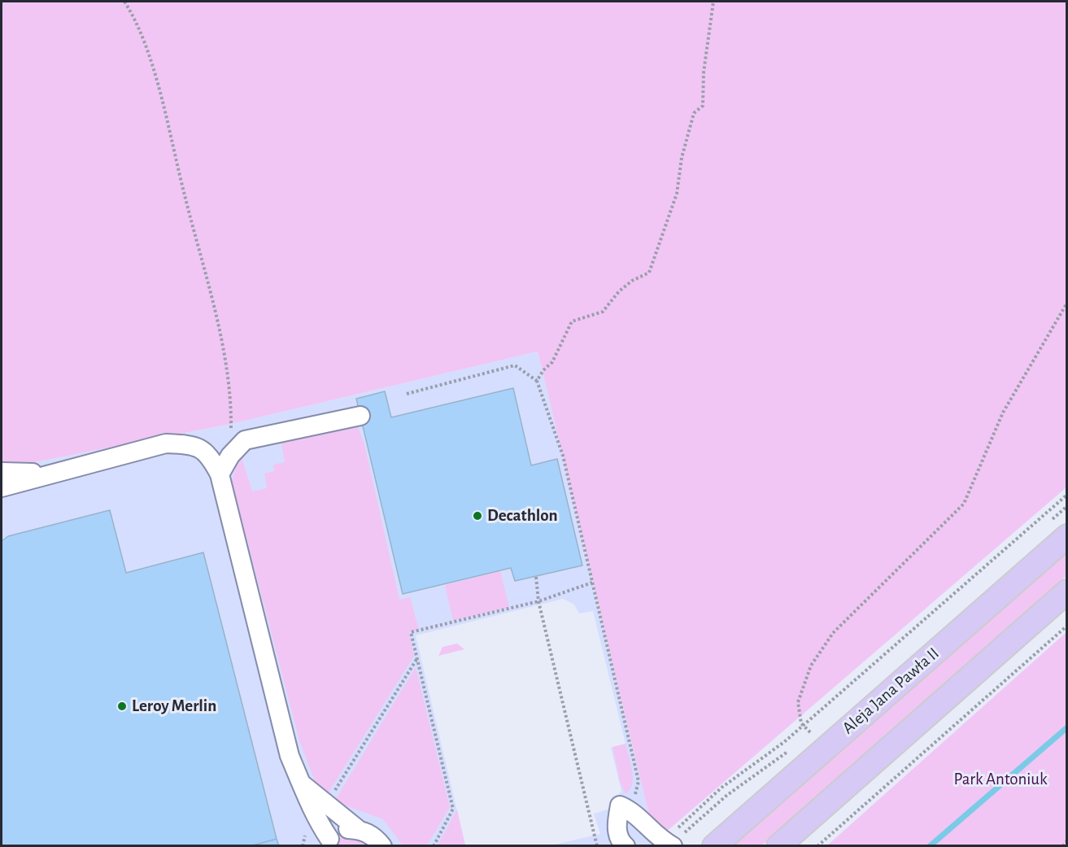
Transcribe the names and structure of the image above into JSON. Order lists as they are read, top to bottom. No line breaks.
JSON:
{"streets":{"main road":["Aleja Jana Pawła II"]},"parks":["Park Antoniuk"],"places":["Decathlon","Leroy Merlin"]}
